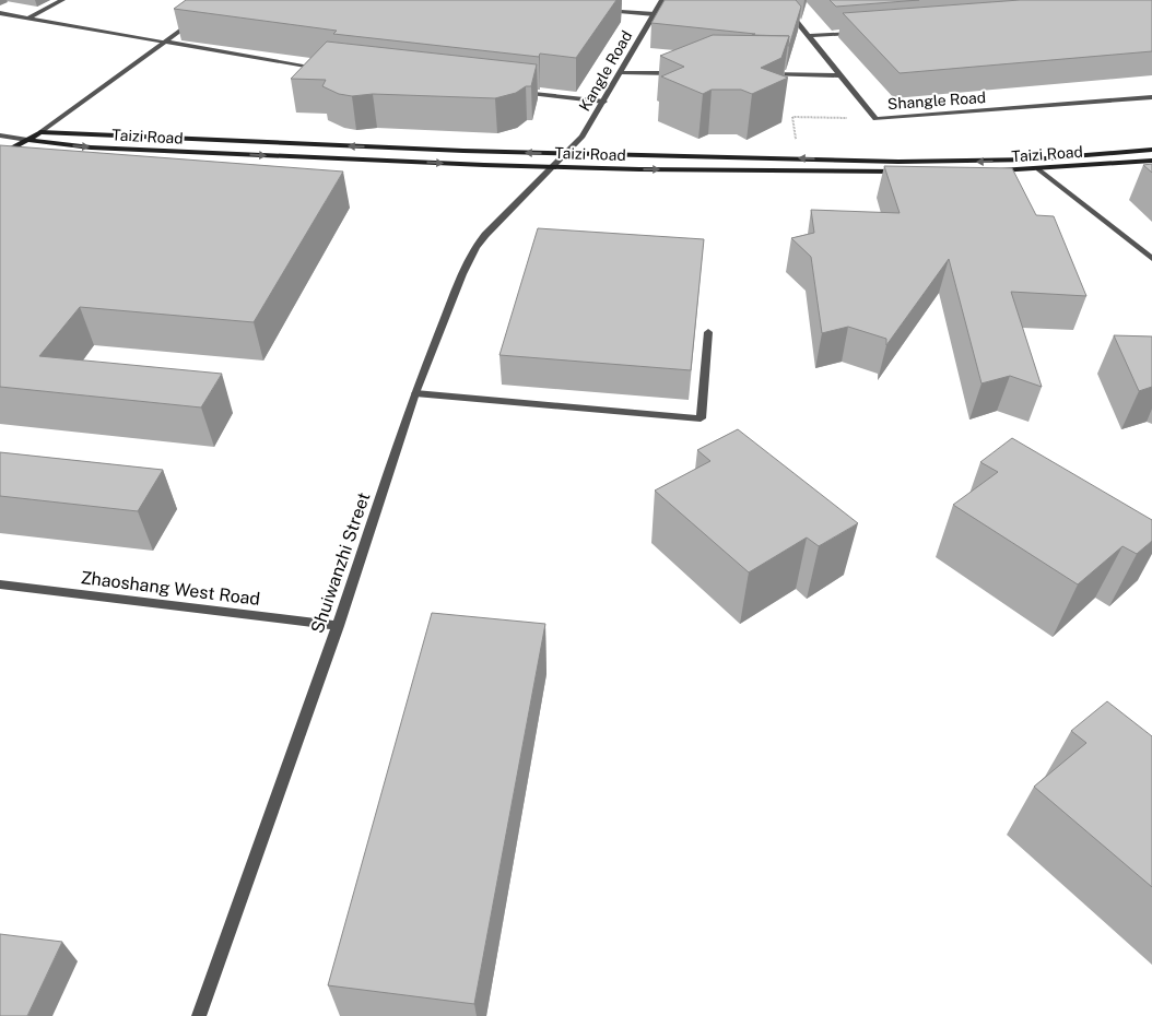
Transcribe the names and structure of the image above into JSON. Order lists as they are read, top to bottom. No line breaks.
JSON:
{"streets":{"main road":["Taizi Road"],"street":["Kangle Road","Shangle Road","Shuiwanzhi Street","Zhaoshang West Road"]},"crossings":[["Kangle Road","Taizi Road"],["Kangle Road","Shuiwanzhi Street"],["Taizi Road","Shuiwanzhi Street"],["Shuiwanzhi Street","Zhaoshang West Road"]]}
